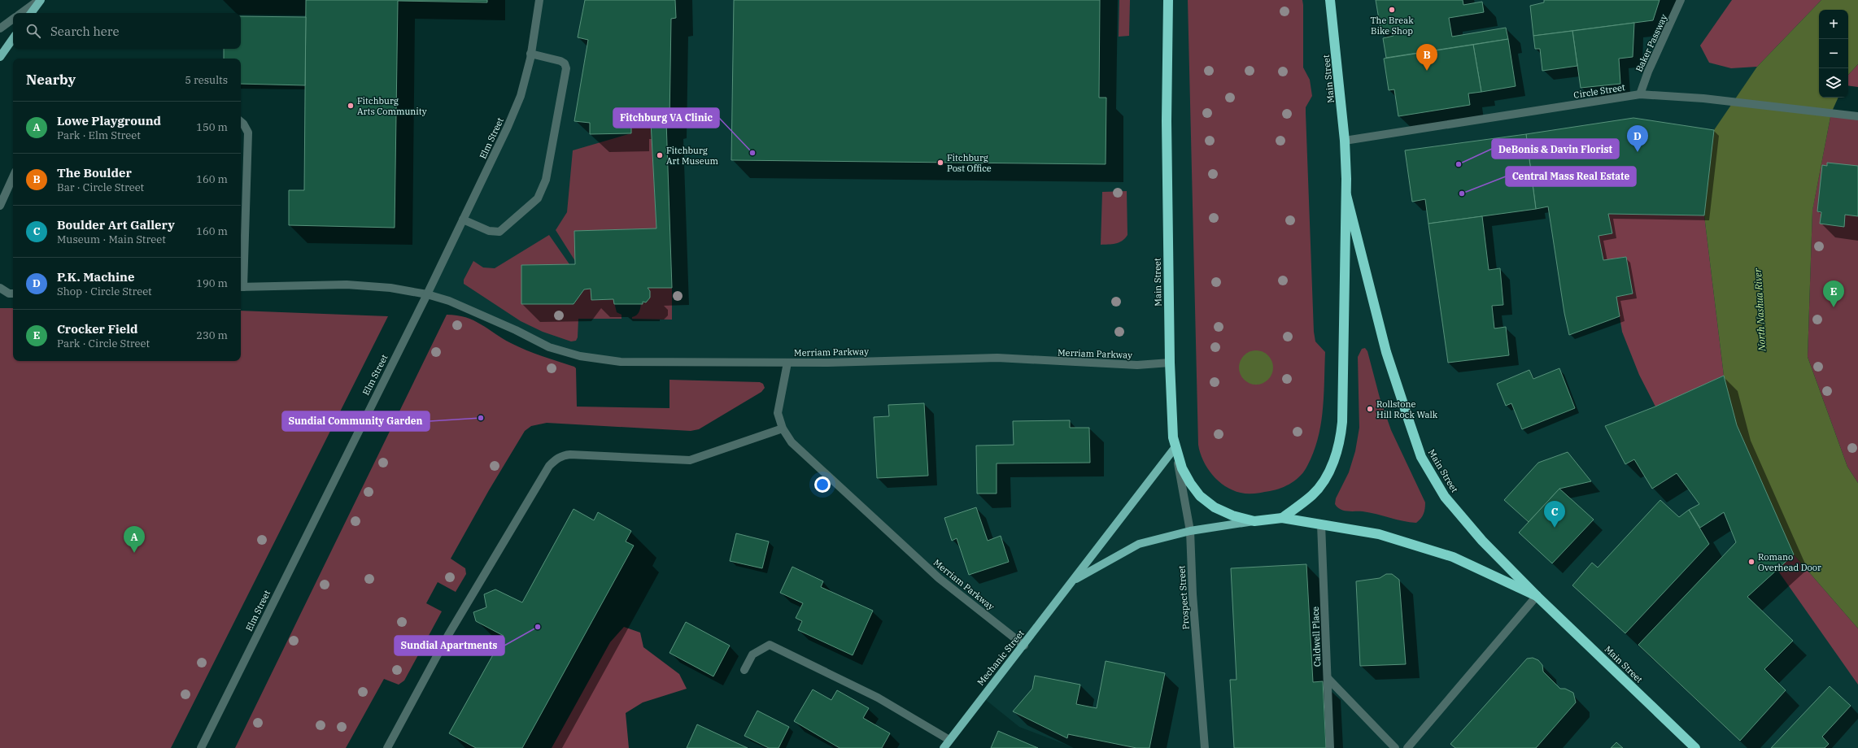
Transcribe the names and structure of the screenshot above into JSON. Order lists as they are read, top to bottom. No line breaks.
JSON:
{"streets":{"highway":["Main Street"],"main road":["Mechanic Street"],"street":["Baker Passway","Circle Street","Elm Street","Merriam Parkway","Prospect Street","Caldwell Place"]},"crossings":[["Baker Passway","Circle Street"],["Main Street","Circle Street"],["Main Street","Merriam Parkway"],["Main Street","Prospect Street"],["Main Street","Caldwell Place"],["Main Street","Mechanic Street"],["Merriam Parkway","Mechanic Street"],["Prospect Street","Mechanic Street"]],"water":["North Nashua River"],"places":["The Break Bike Shop","Fitchburg Arts Community","Fitchburg VA Clinic","Fitchburg Art Museum","Fitchburg Post Office","DeBonis & Davin Florist","Central Mass Real Estate","Rollstone Hill Rock Walk","Sundial Community Garden","Romano Overhead Door","Sundial Apartments"],"page":{"map_buttons":["+","−"],"search":"Search here","pins":["B","D","E","C","A"],"heading":["Nearby","5 results"],"list":[{"mark":"A","name":"Lowe Playground","note":"Park · Elm Street","value":"150 m"},{"mark":"B","name":"The Boulder","note":"Bar · Circle Street","value":"160 m"},{"mark":"C","name":"Boulder Art Gallery","note":"Museum · Main Street","value":"160 m"},{"mark":"D","name":"P.K. Machine","note":"Shop · Circle Street","value":"190 m"},{"mark":"E","name":"Crocker Field","note":"Park · Circle Street","value":"230 m"}]}}
